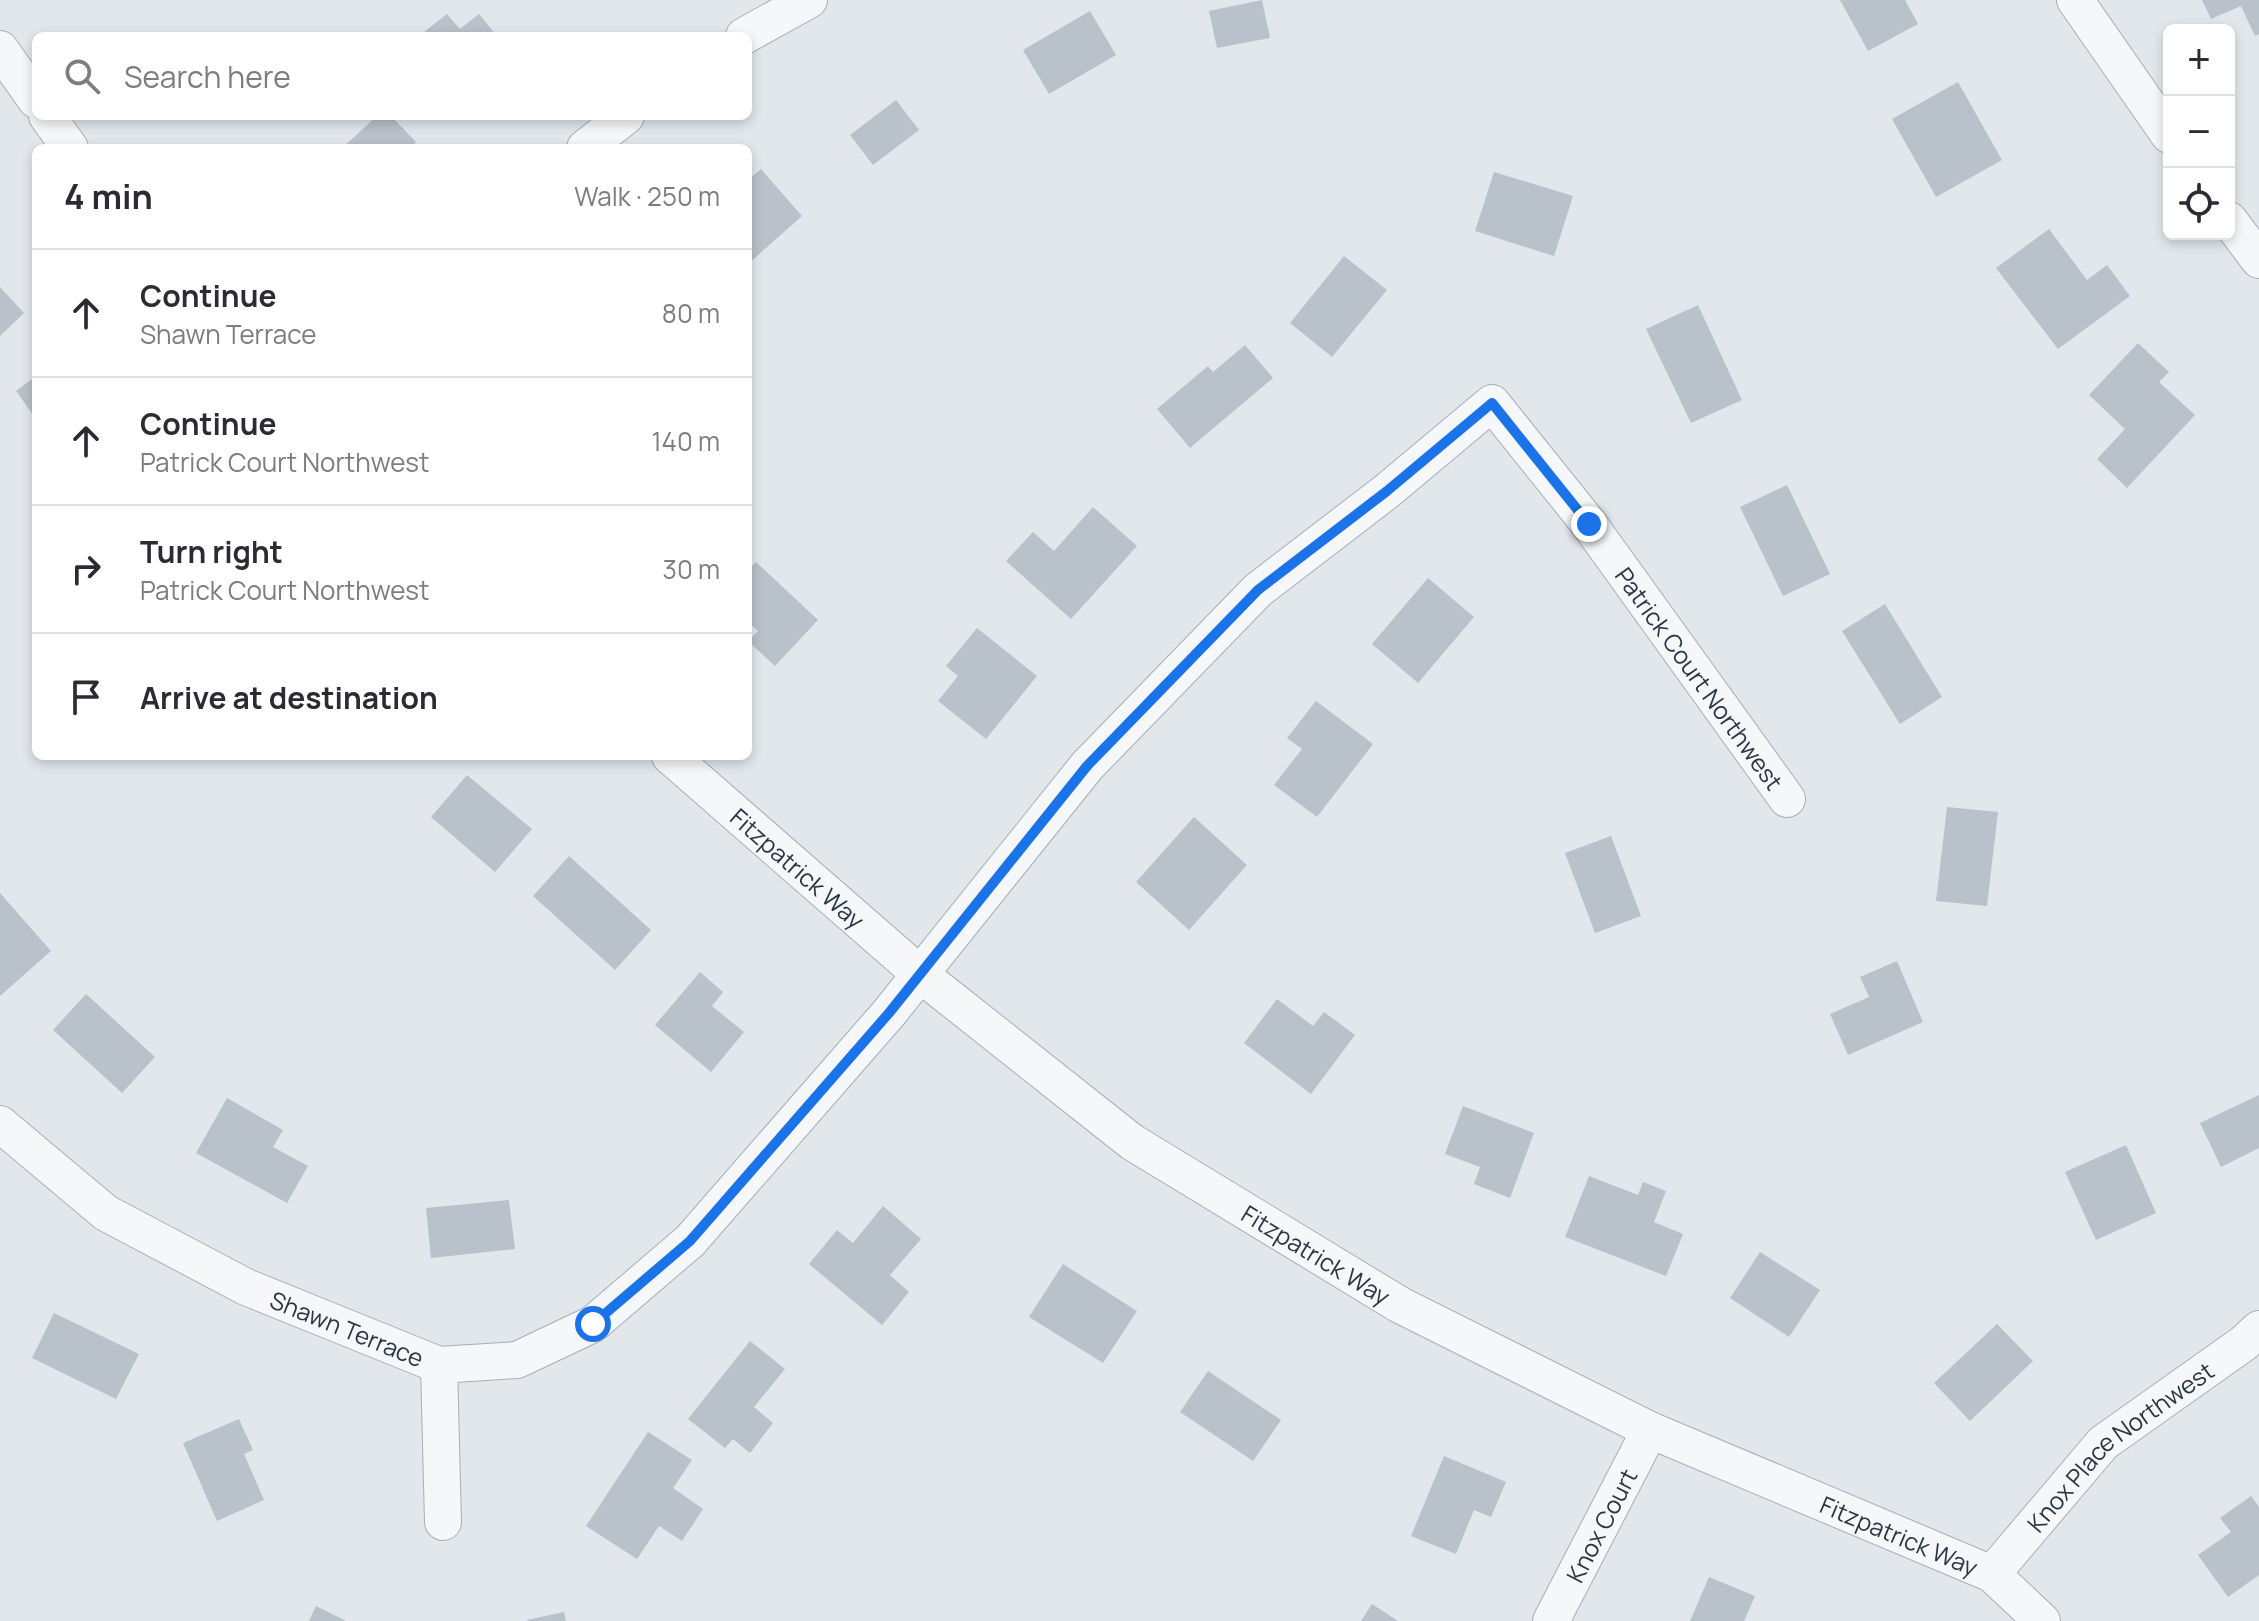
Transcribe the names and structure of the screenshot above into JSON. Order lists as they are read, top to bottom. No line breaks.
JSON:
{"streets":{"street":["Patrick Court Northwest","Fitzpatrick Way","Shawn Terrace","Knox Place Northwest","Knox Court"]},"crossings":[["Patrick Court Northwest","Fitzpatrick Way"],["Patrick Court Northwest","Shawn Terrace"],["Fitzpatrick Way","Shawn Terrace"],["Fitzpatrick Way","Knox Place Northwest"],["Fitzpatrick Way","Knox Court"]],"page":{"map_buttons":["+","−"],"search":"Search here","heading":["4 min","Walk · 250 m"],"list":[["Continue","Shawn Terrace","80 m"],["Continue","Patrick Court Northwest","140 m"],["Turn right","Patrick Court Northwest","30 m"],"Arrive at destination"]}}
